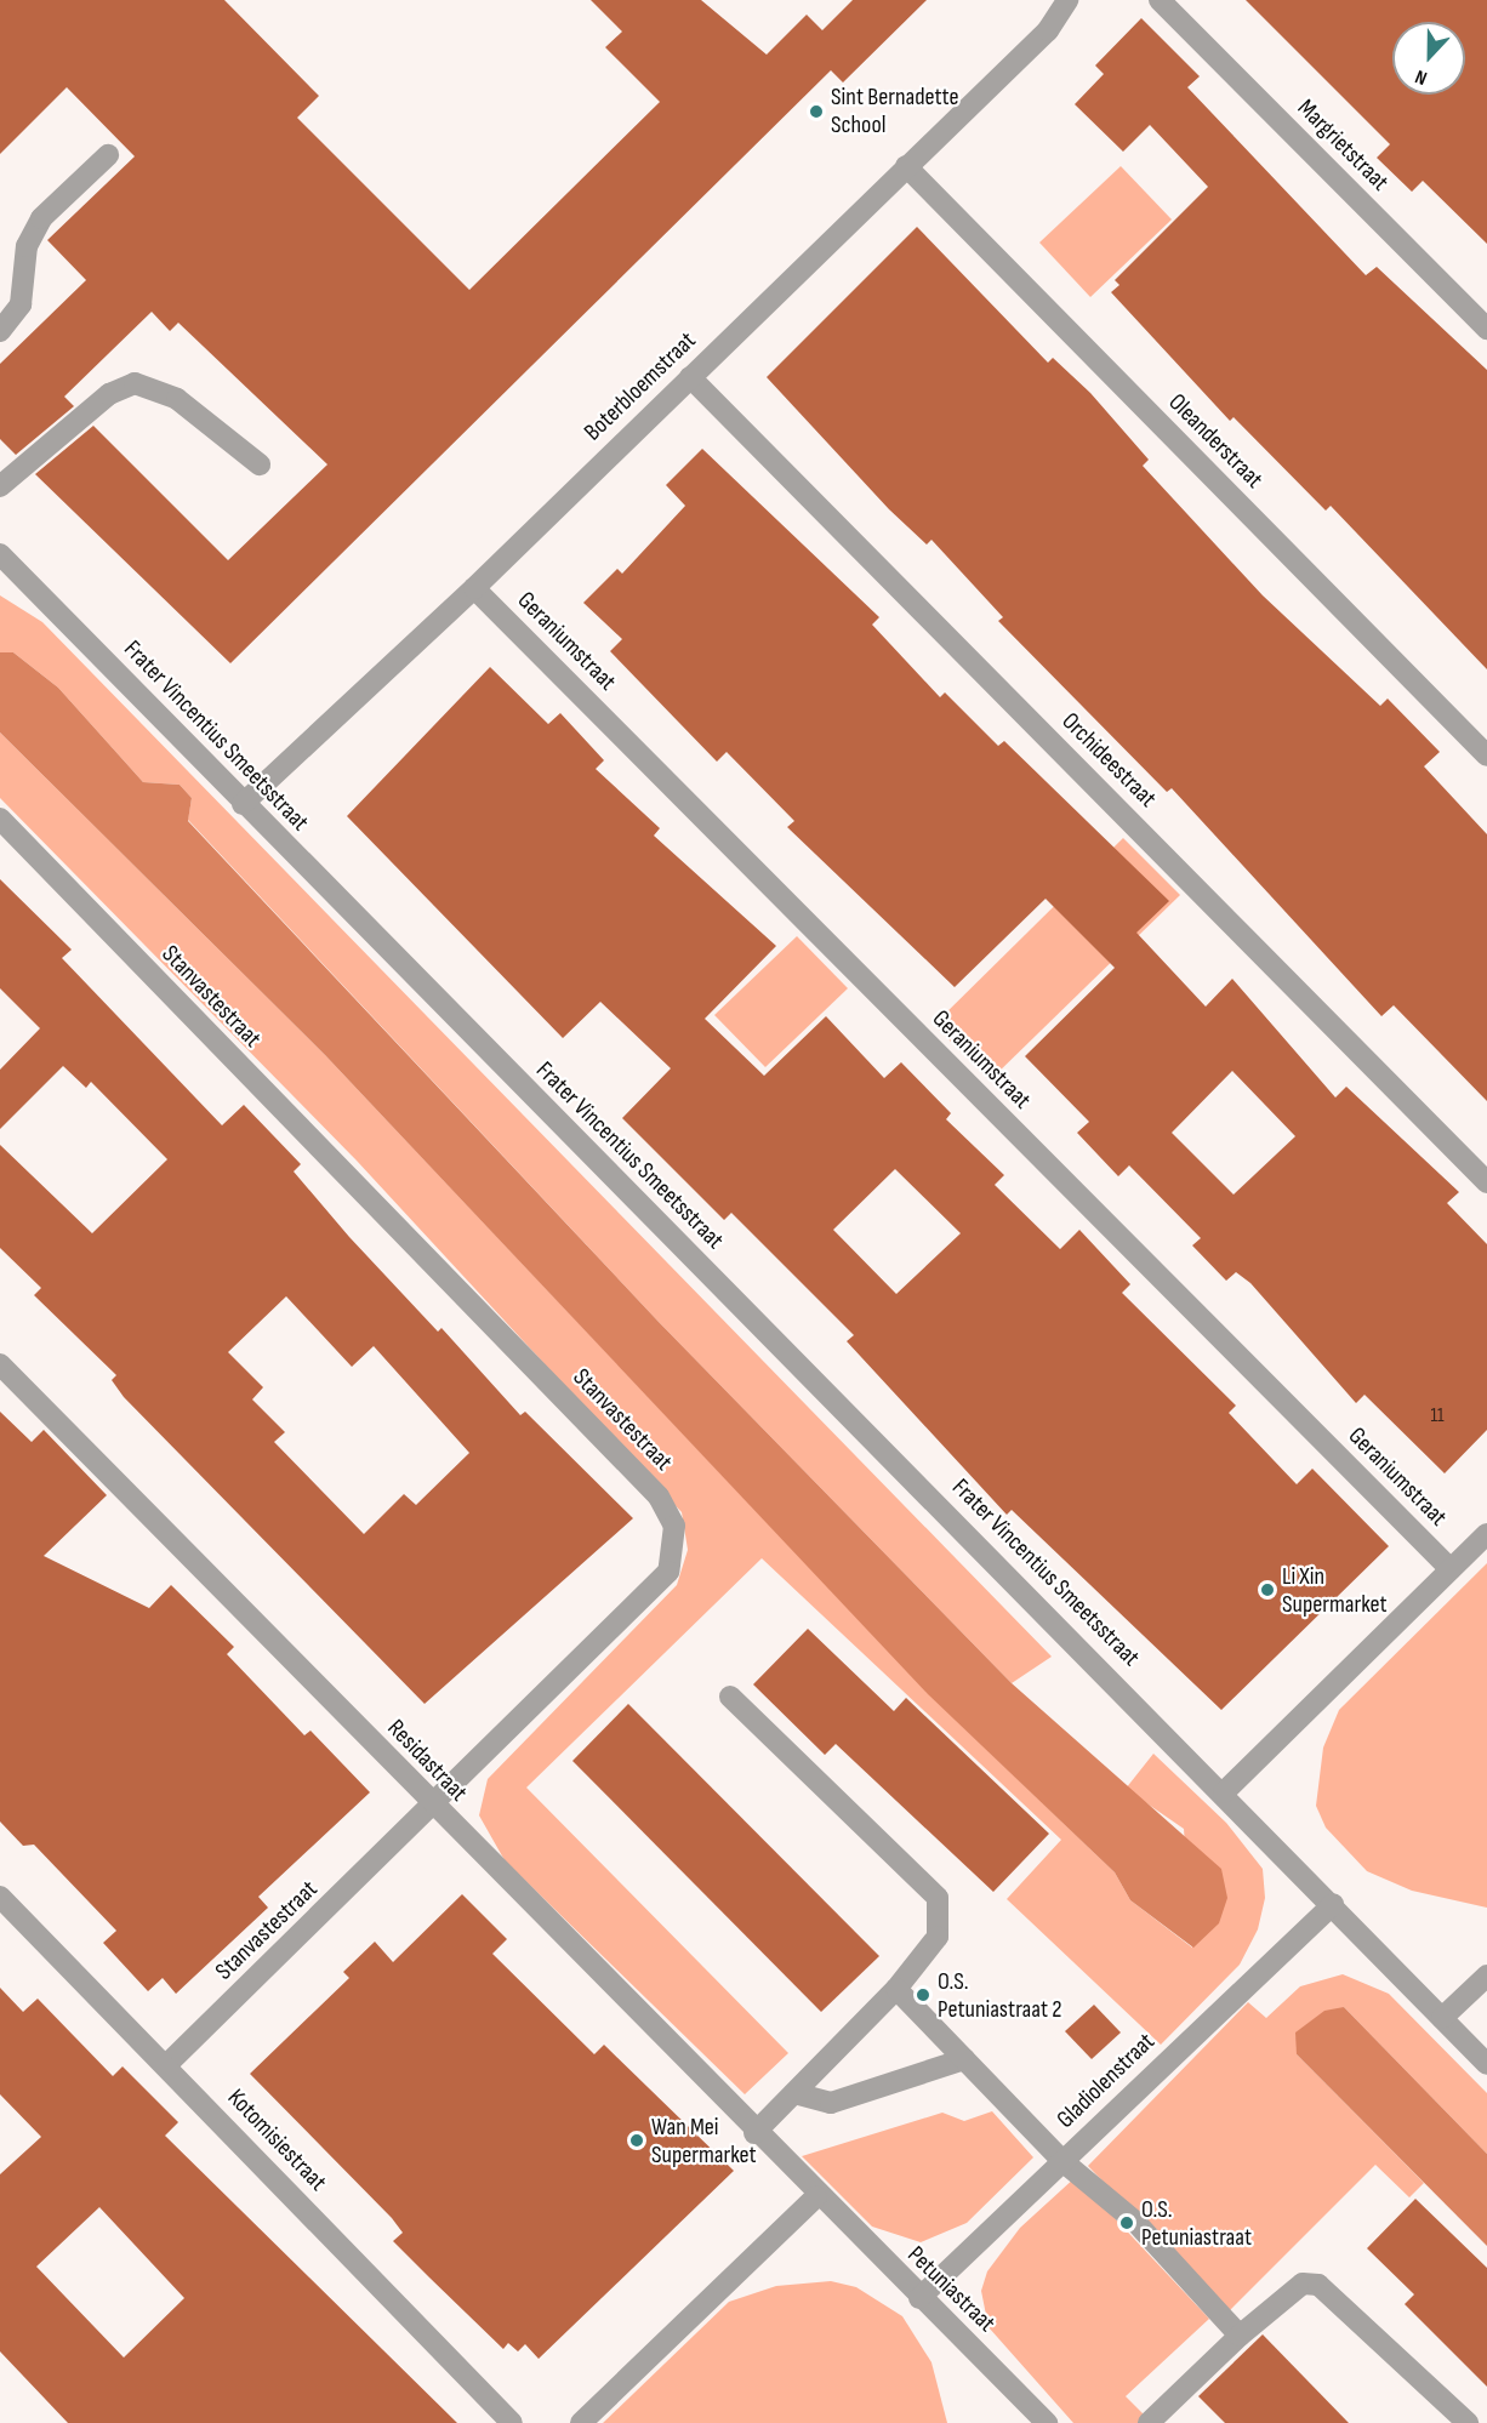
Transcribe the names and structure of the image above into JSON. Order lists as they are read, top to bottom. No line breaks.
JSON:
{"streets":{"street":["Margrietstraat","Boterbloemstraat","Oleanderstraat","Geraniumstraat","Frater Vincentius Smeetsstraat","Orchideestraat","Stanvastestraat","Residastraat","Gladiolenstraat","Kotomisiestraat","Petuniastraat"]},"crossings":[["Boterbloemstraat","Oleanderstraat"],["Boterbloemstraat","Geraniumstraat"],["Boterbloemstraat","Frater Vincentius Smeetsstraat"],["Boterbloemstraat","Orchideestraat"],["Frater Vincentius Smeetsstraat","Gladiolenstraat"],["Stanvastestraat","Residastraat"],["Stanvastestraat","Kotomisiestraat"],["Residastraat","Petuniastraat"],["Gladiolenstraat","Petuniastraat"]],"places":["Sint Bernadette School","Li Xin Supermarket","O.S. Petuniastraat 2","Wan Mei Supermarket","O.S. Petuniastraat"],"house_numbers":["11"],"north":"bottom"}
